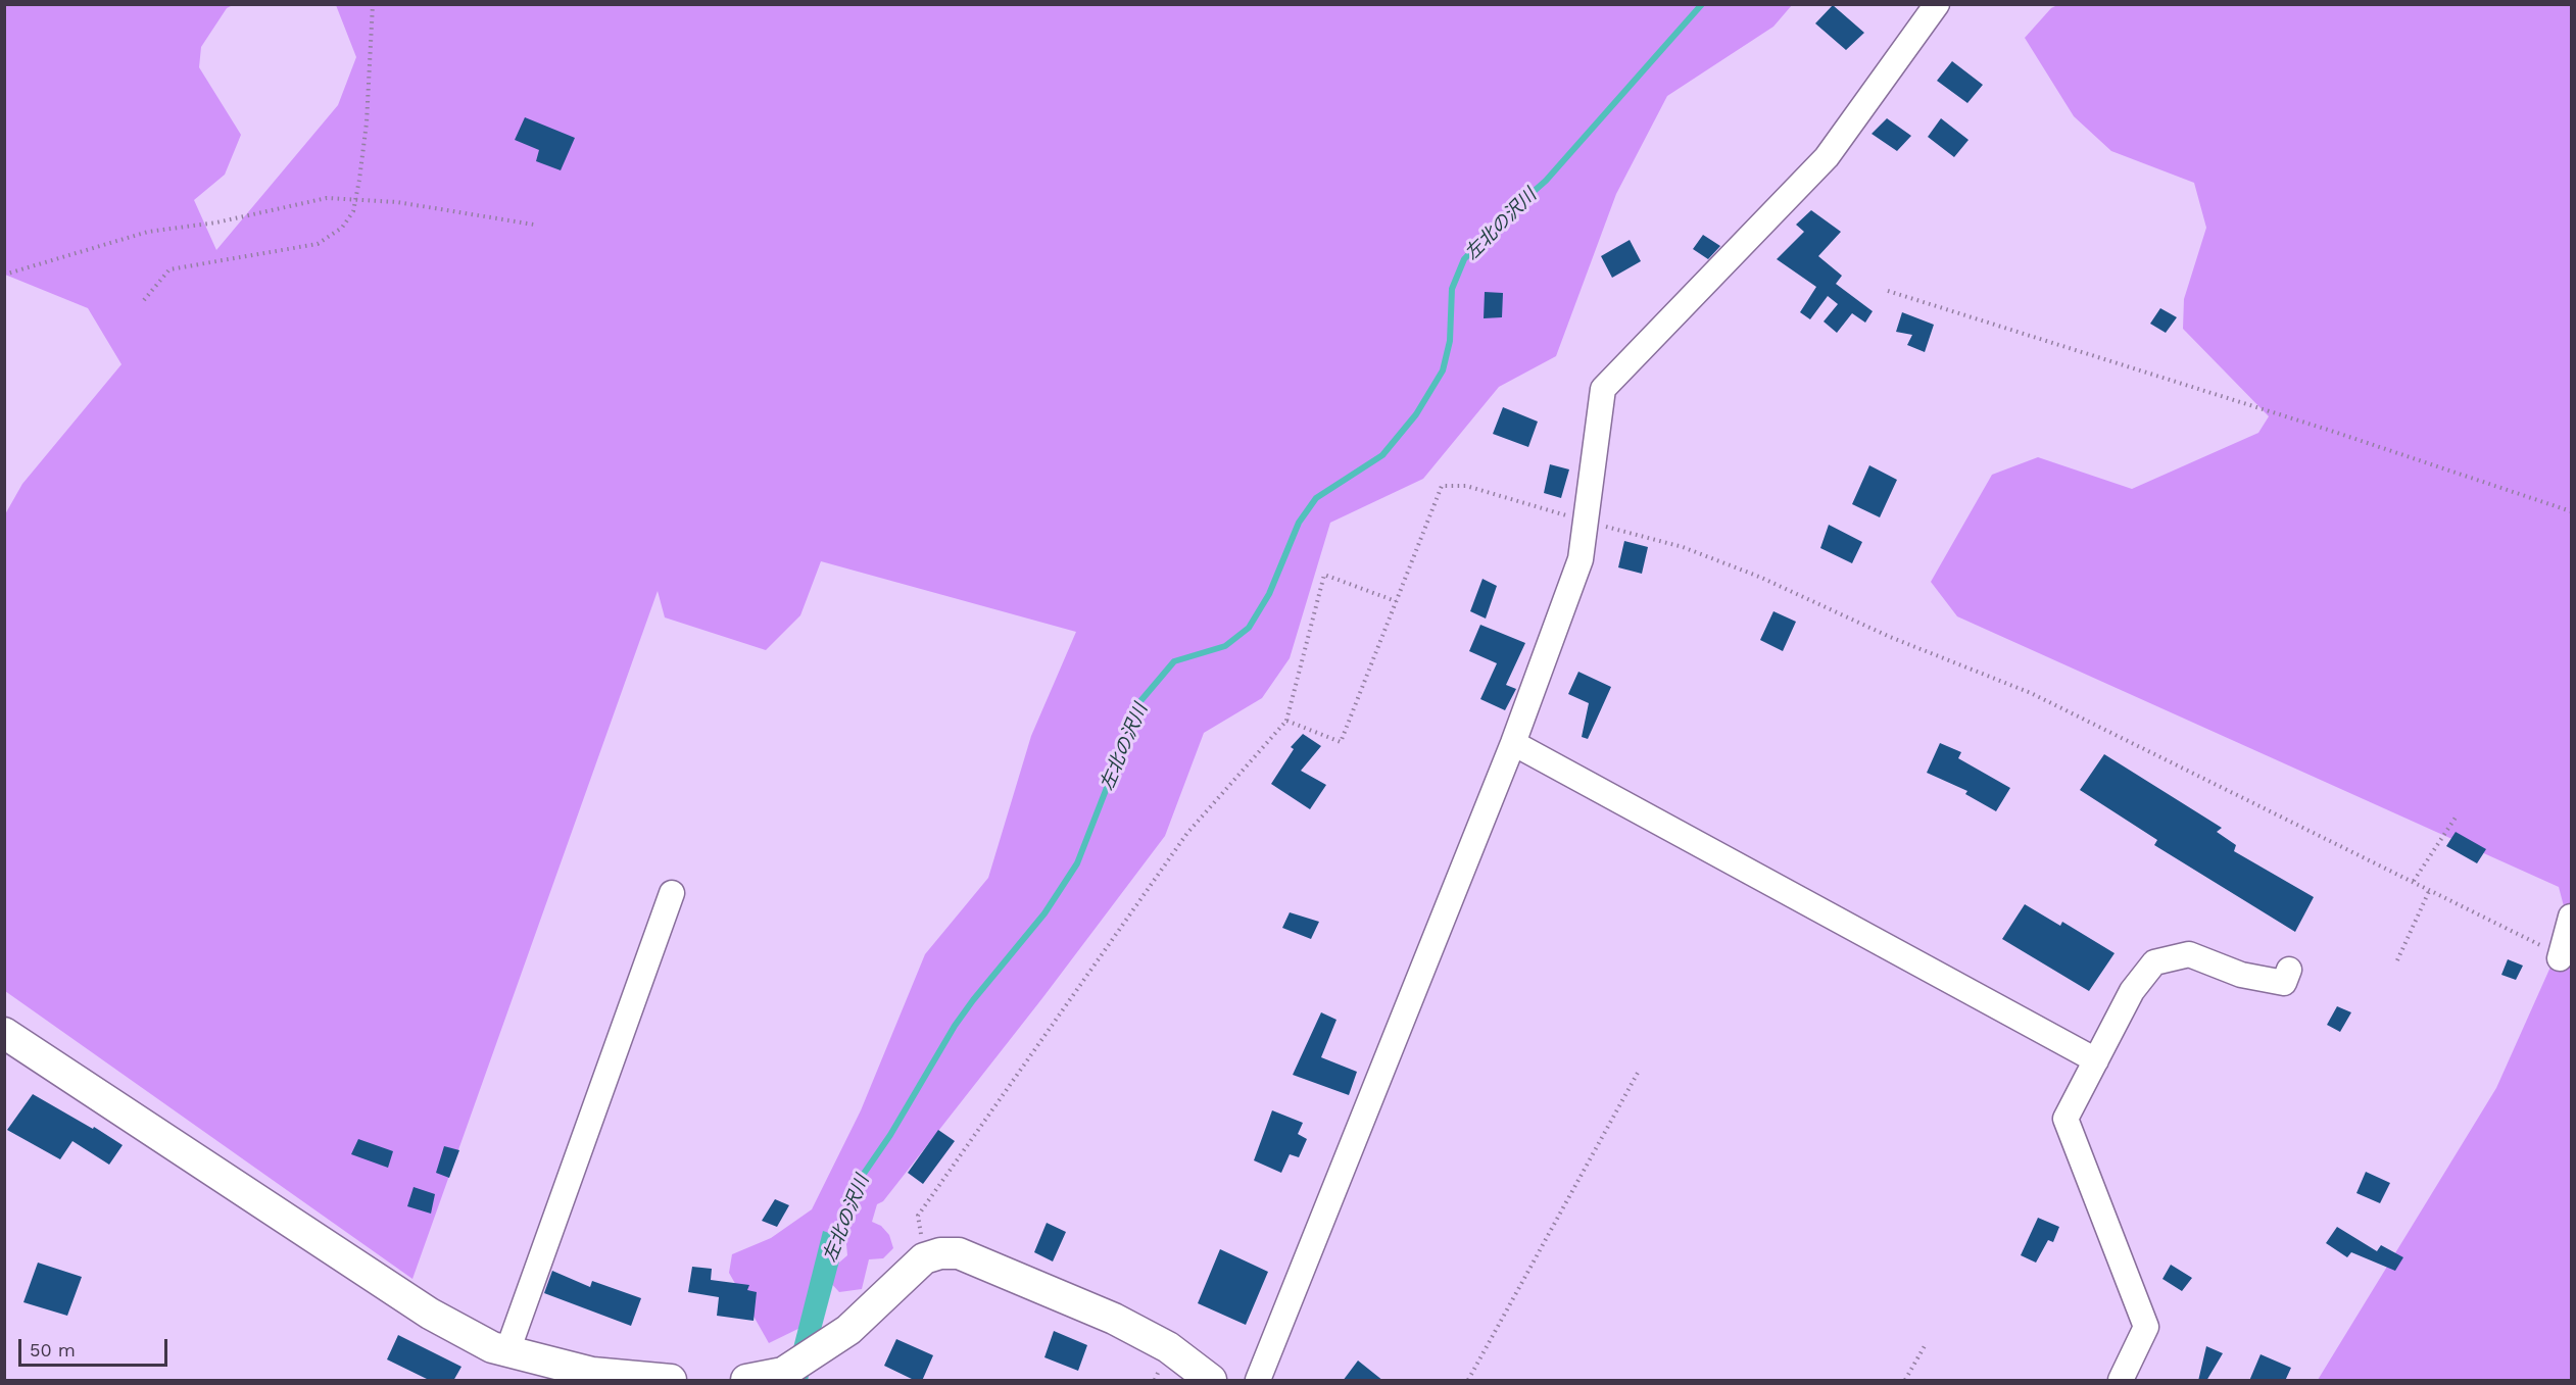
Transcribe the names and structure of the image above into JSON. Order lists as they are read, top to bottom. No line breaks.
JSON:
{"water":["左北の沢川"],"scale_bar":"50 m"}
